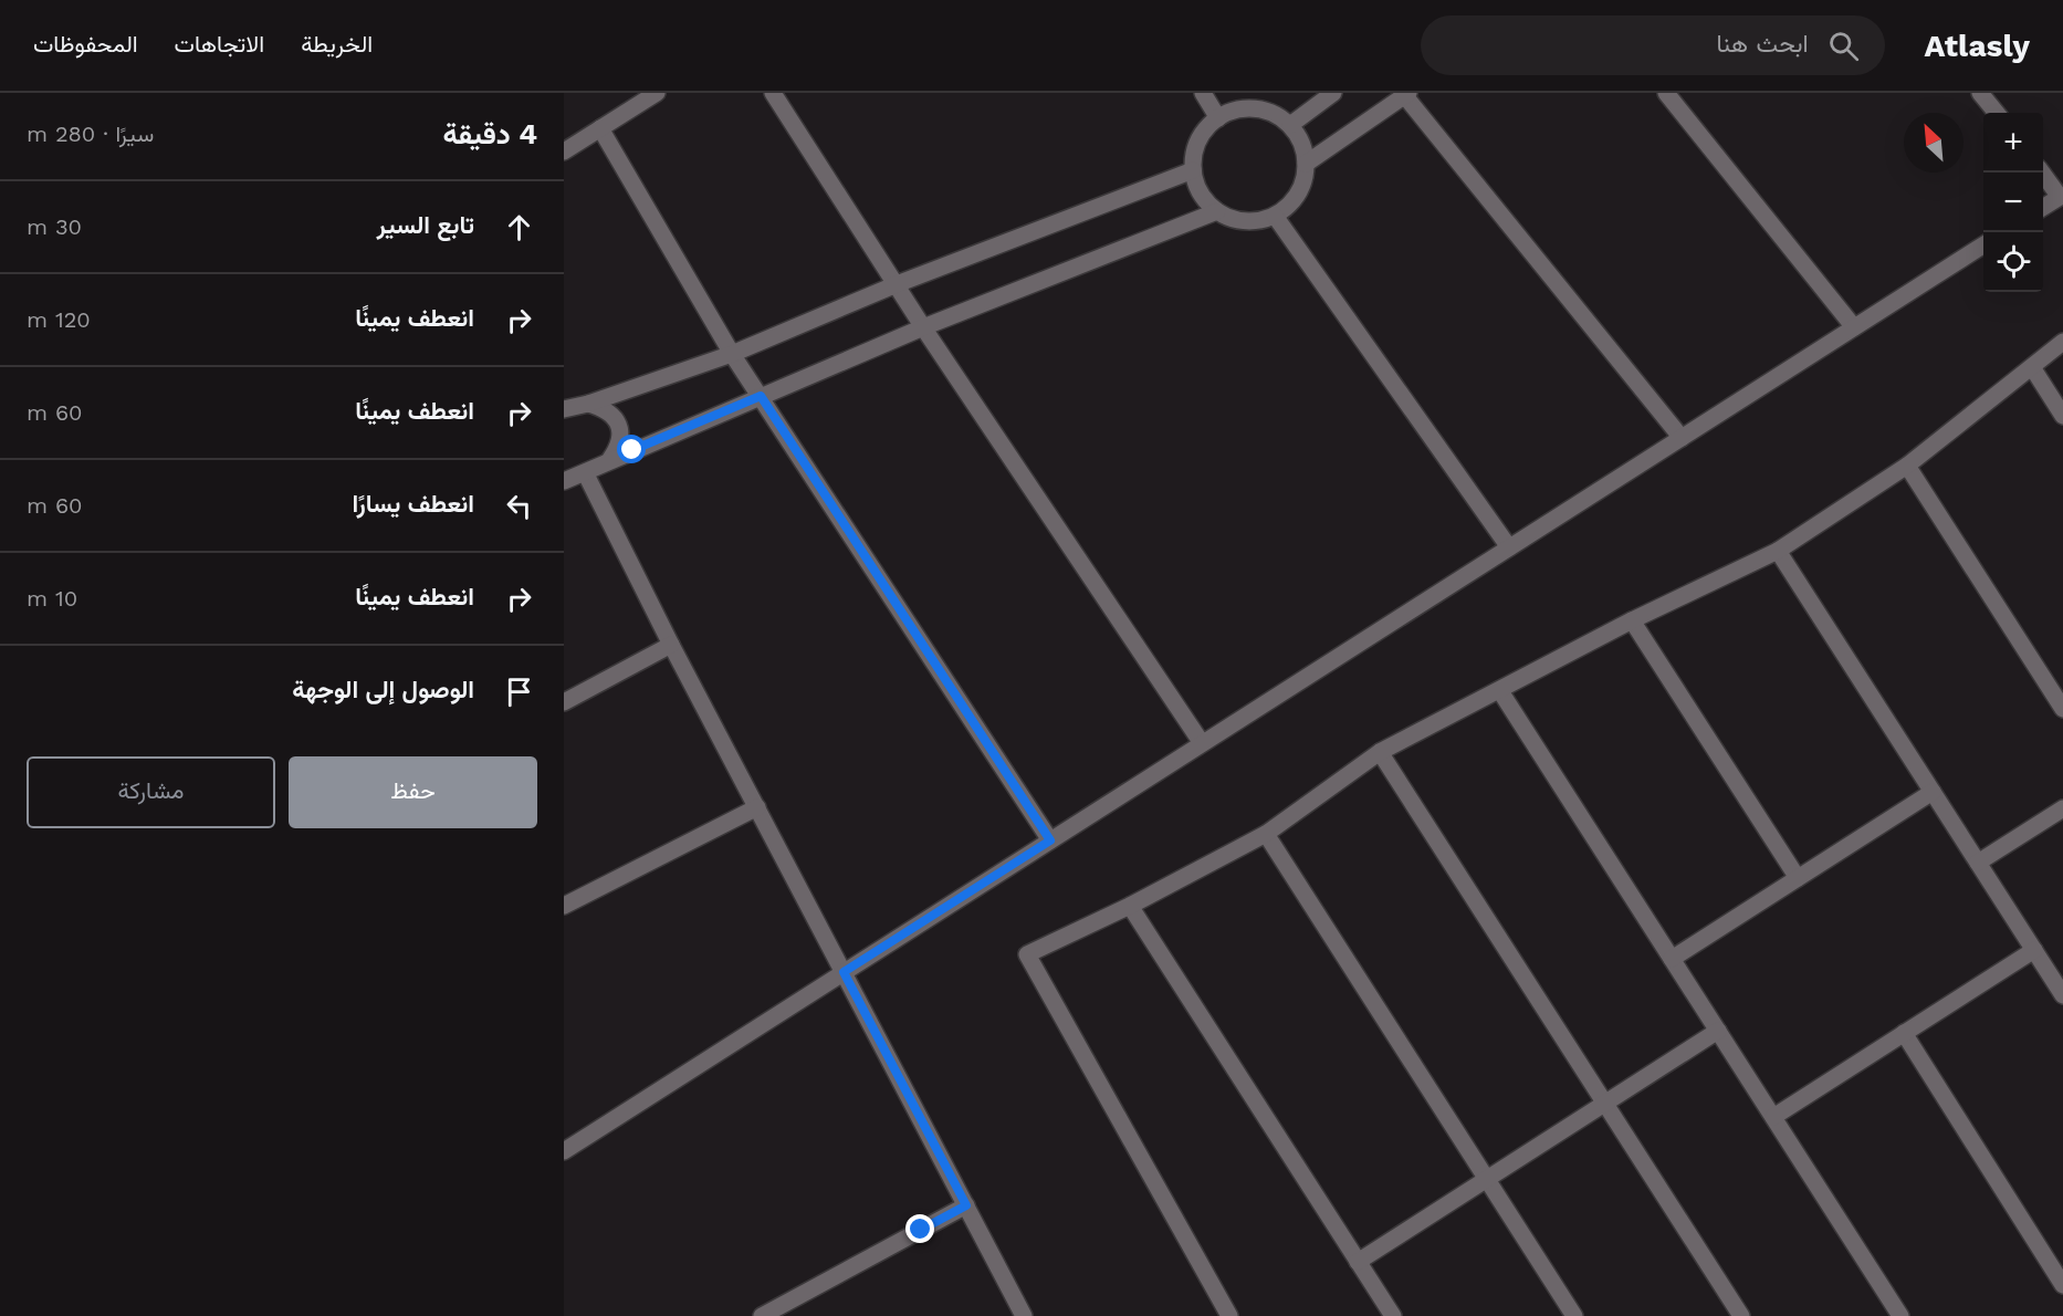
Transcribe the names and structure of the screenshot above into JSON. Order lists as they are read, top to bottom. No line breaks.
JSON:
{"north":"top left","page":{"header":"Atlasly","search":"ابحث هنا","nav":["الخريطة","الاتجاهات","المحفوظات"],"heading":["4 دقيقة","سيرًا · 280 m"],"map_buttons":["+","−"],"list":[["تابع السير","30 m"],["انعطف يمينًا","120 m"],["انعطف يمينًا","60 m"],["انعطف يسارًا","60 m"],["انعطف يمينًا","10 m"],"الوصول إلى الوجهة"],"buttons":["حفظ","مشاركة"]}}
